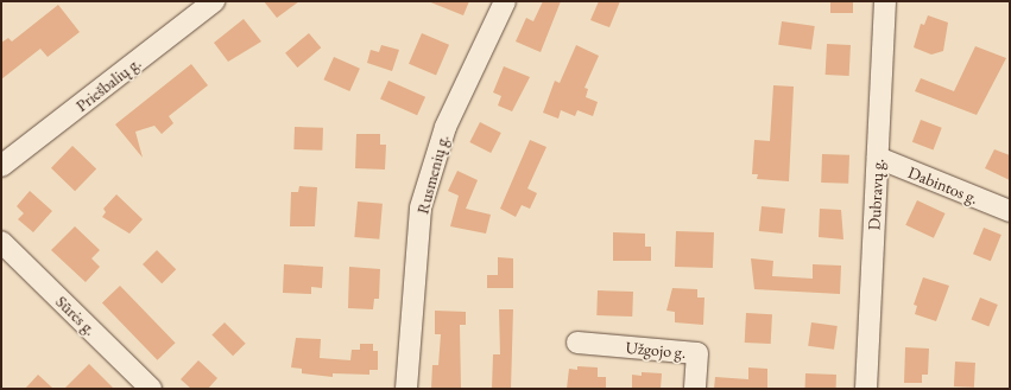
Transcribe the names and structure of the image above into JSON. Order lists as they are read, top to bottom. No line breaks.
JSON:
{"streets":{"street":["Priešbalių g.","Rusmenių g.","Dabintos g.","Dubravų g.","Sūrės g.","Užgojo g."]},"crossings":[["Dabintos g.","Dubravų g."]]}
